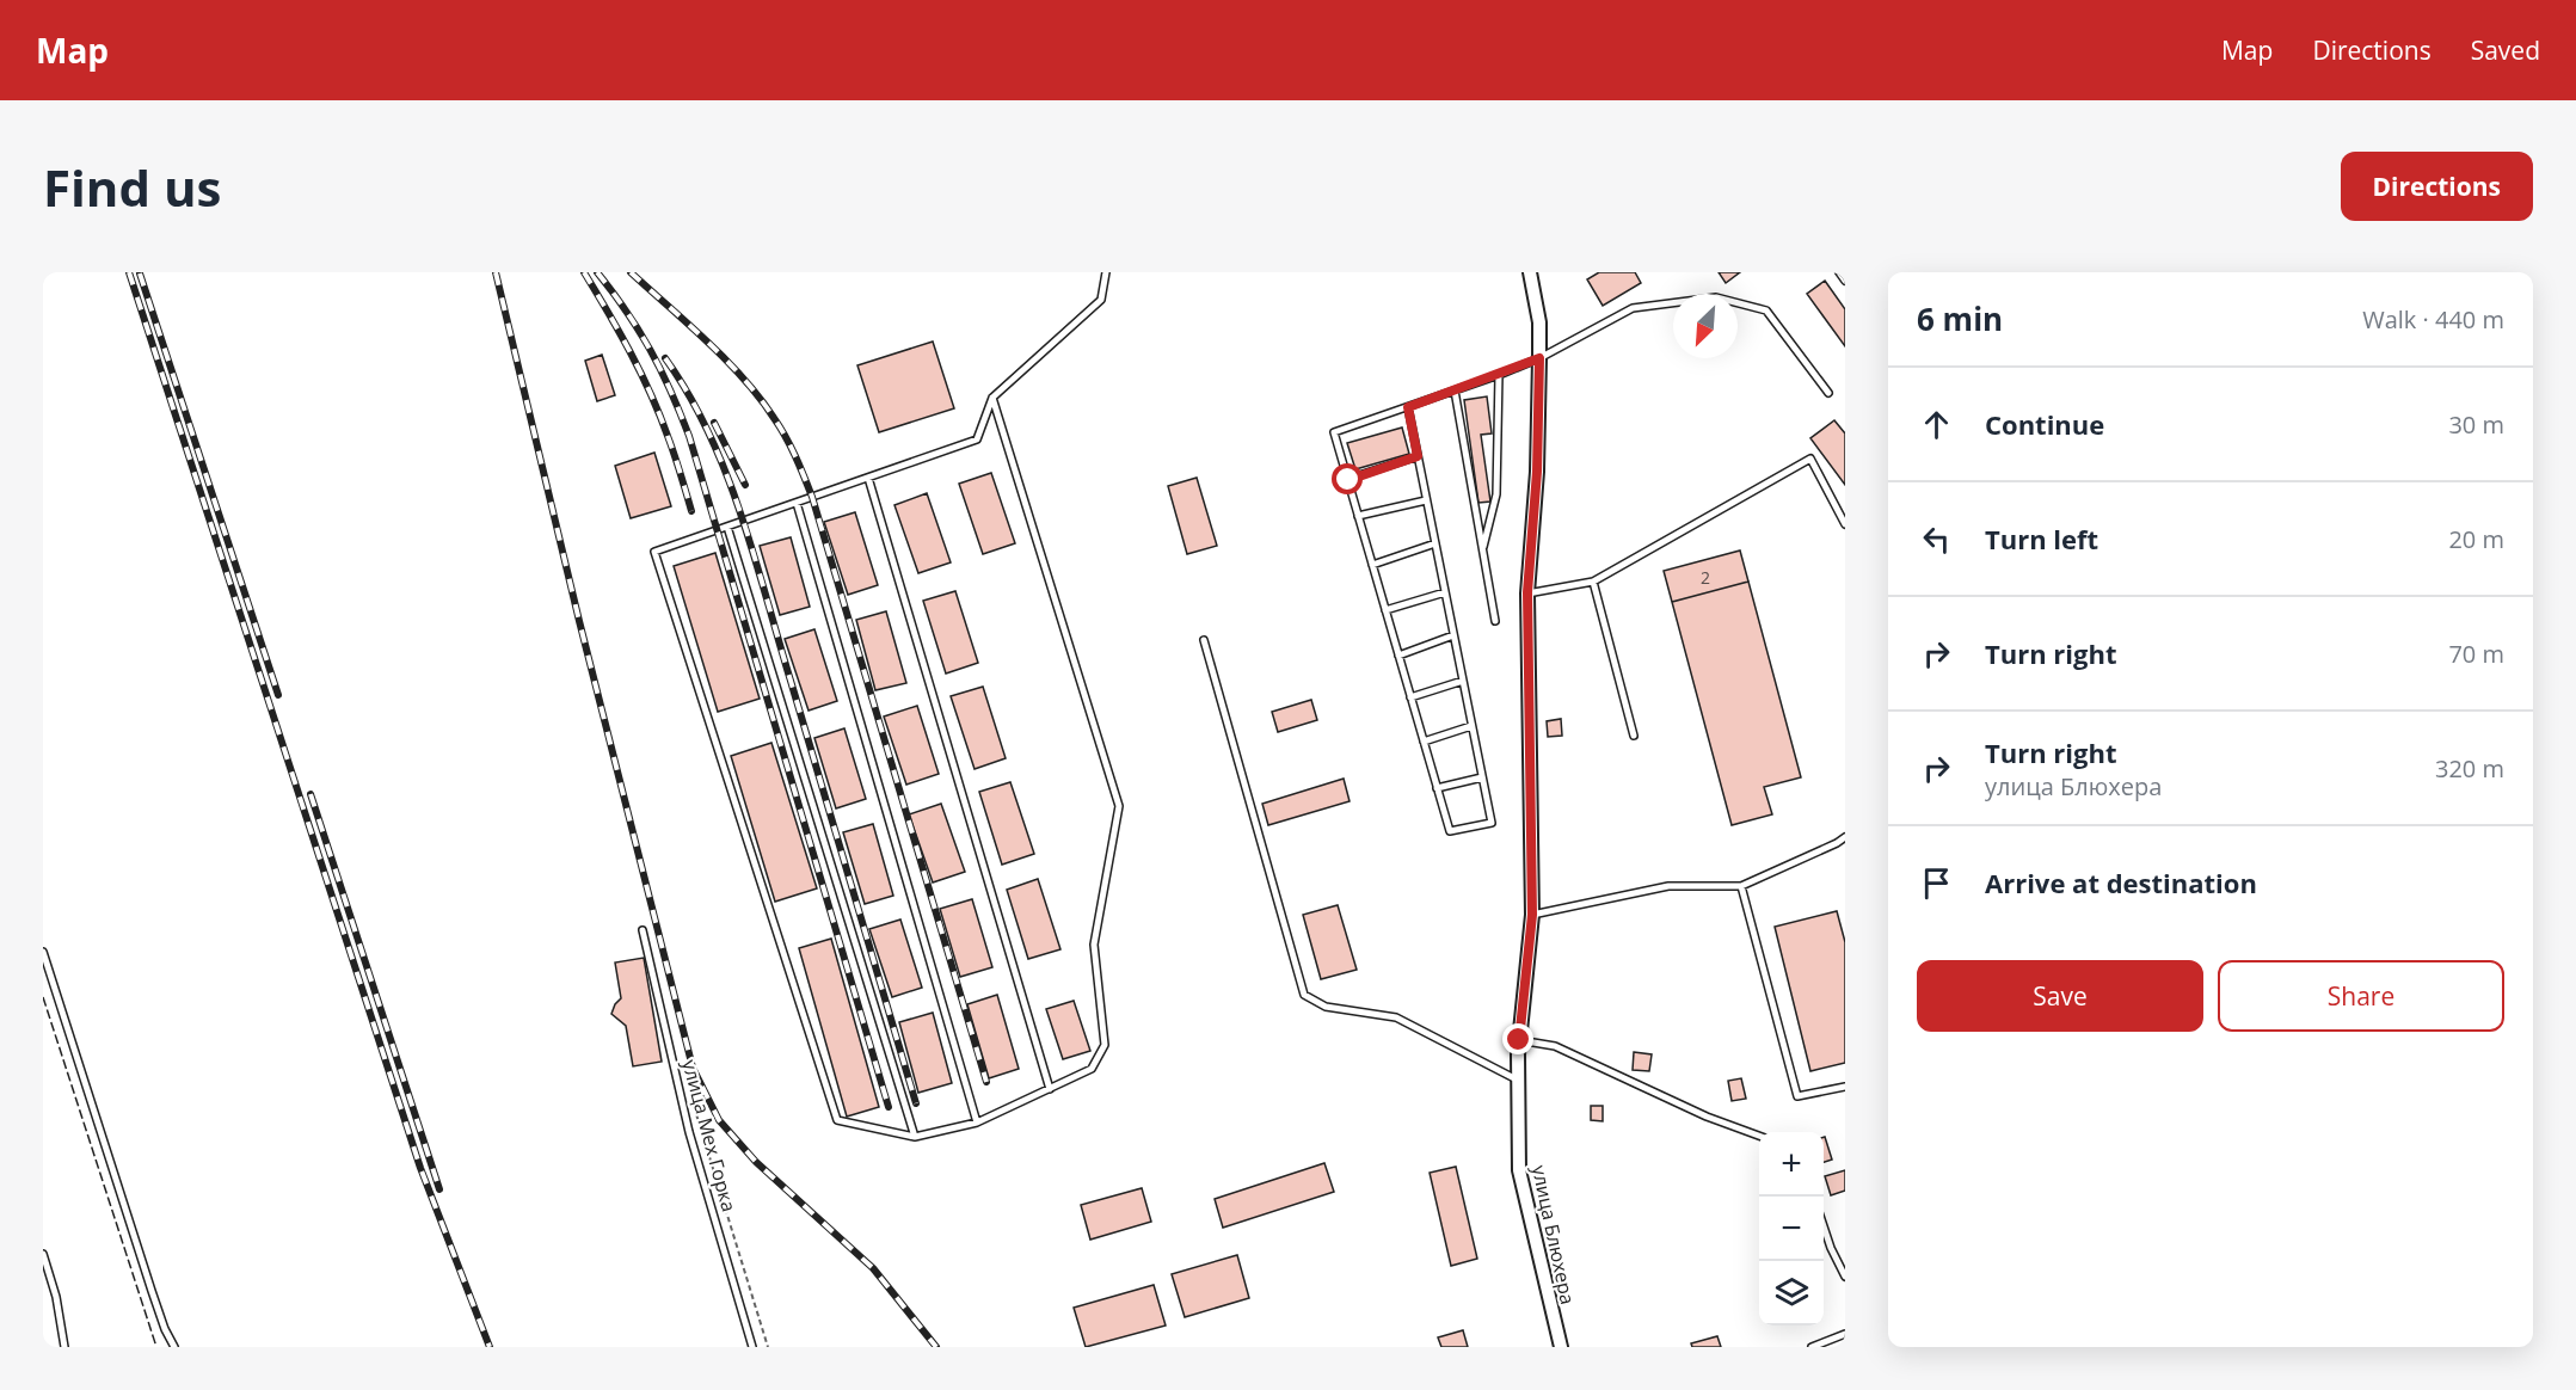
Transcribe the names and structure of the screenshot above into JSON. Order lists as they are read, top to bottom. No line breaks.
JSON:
{"streets":{"street":["улица Блюхера"],"lane":["улица Мех Горка"]},"house_numbers":["2"],"north":"bottom left","page":{"header":"Map","nav":["Map","Directions","Saved"],"buttons":["Directions",["Save","Share"]],"title":"Find us","heading":["6 min","Walk · 440 m"],"list":[["Continue","30 m"],["Turn left","20 m"],["Turn right","70 m"],["Turn right","улица Блюхера","320 m"],"Arrive at destination"],"map_buttons":["+","−"]}}
